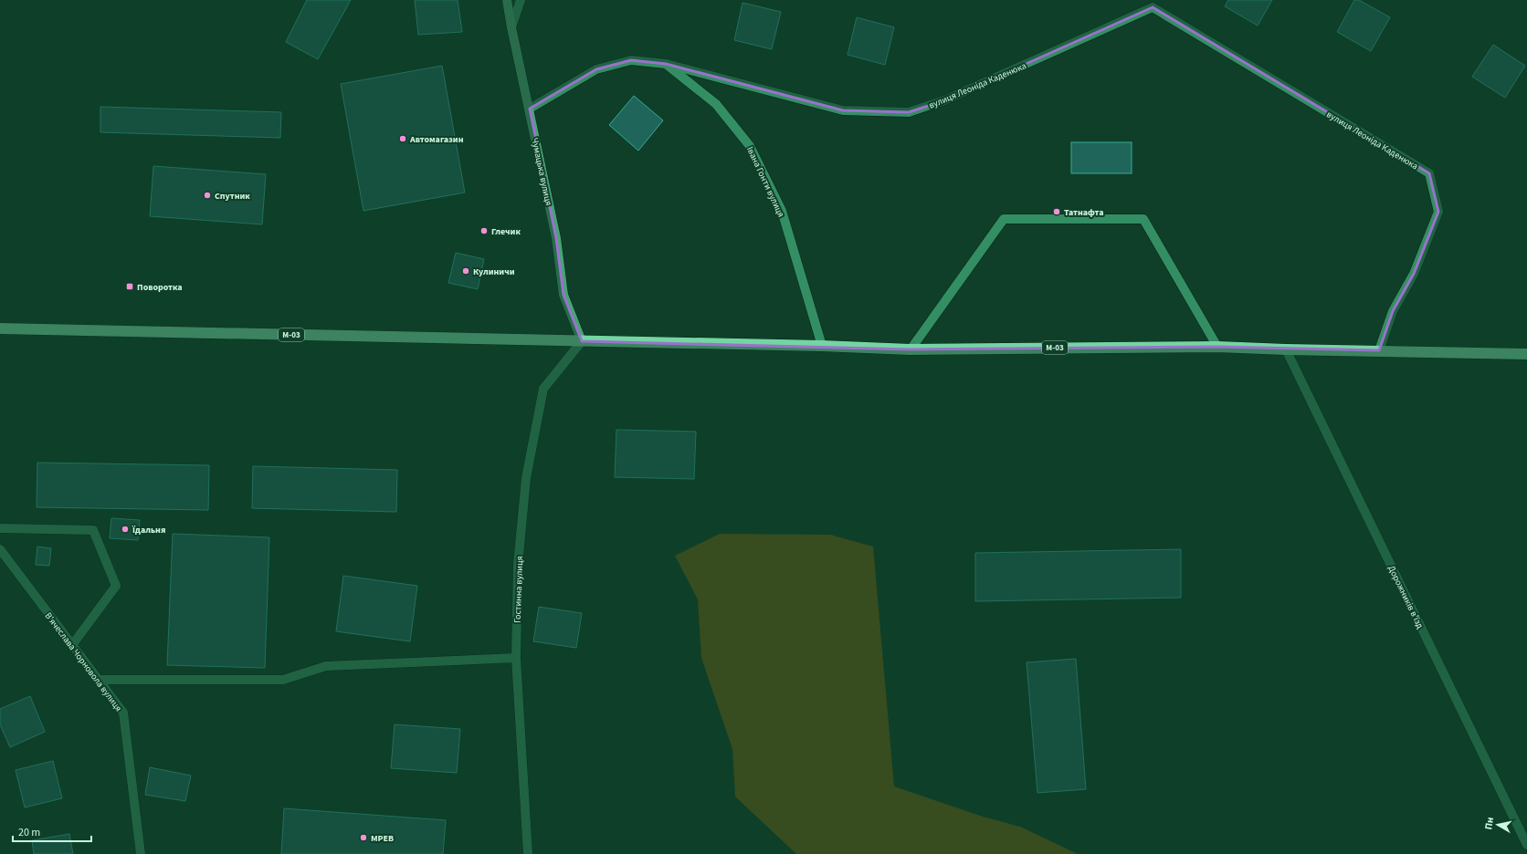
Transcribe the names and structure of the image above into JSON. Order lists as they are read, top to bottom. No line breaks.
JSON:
{"streets":{"highway":["М-03"],"street":["вулиця Леоніда Каденюка","Чумацька вулиця","Івана Гонти вулиця","Гостинна вулиця","Дорожників в’їзд","В'ячеслава Чорновола вулиця"]},"crossings":[["вулиця Леоніда Каденюка","Івана Гонти вулиця"],["вулиця Леоніда Каденюка","М-03"],["Чумацька вулиця","М-03"],["Чумацька вулиця","Гостинна вулиця"],["Івана Гонти вулиця","М-03"],["М-03","Гостинна вулиця"],["М-03","Дорожників в’їзд"]],"places":{"other":["Автомагазин","Спутник","Татнафта","Глечик","Кулиничи","Їдальня","МРЕВ"],"transit":["Поворотка"]},"scale_bar":"20 m","north":"left"}
